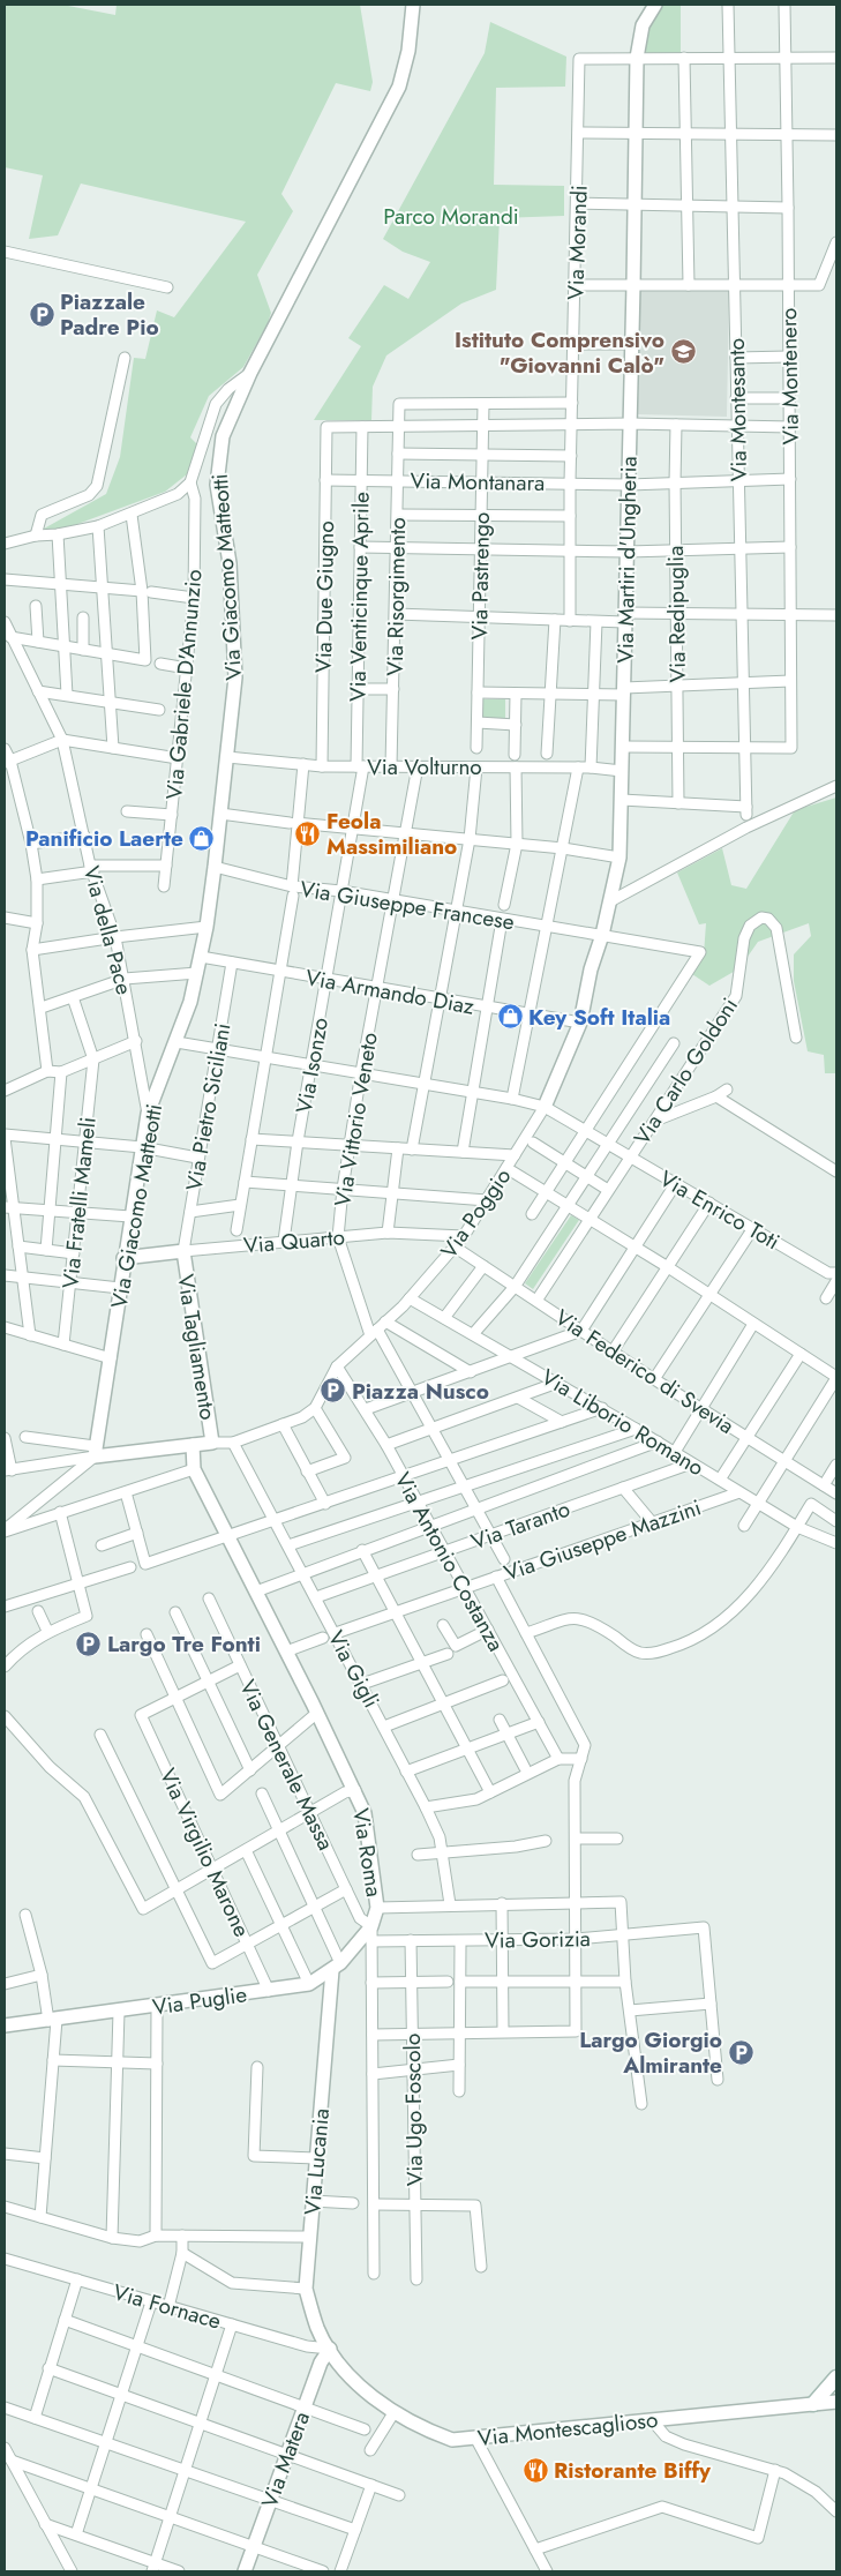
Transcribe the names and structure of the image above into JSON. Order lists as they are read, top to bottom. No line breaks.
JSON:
{"streets":{"street":["Via Morandi","Via Montenero","Via Montesanto","Via Montanara","Via Martiri d'Ungheria","Via Pastrengo","Via Giacomo Matteotti","Via Due Giugno","Via Venticinque Aprile","Via Risorgimento","Via Redipuglia","Via Gabriele D'Annunzio","Via Volturno","Via Giuseppe Francese","Via della Pace","Via Armando Diaz","Via Isonzo","Via Carlo Goldoni","Via Pietro Siciliani","Via Vittorio Veneto","Via Fratelli Mameli","Via Enrico Toti","Via Poggio","Via Quarto","Via Tagliamento","Via Federico di Svevia","Via Liborio Romano","Via Taranto","Via Giuseppe Mazzini","Via Antonio Costanza","Via Gigli","Via Generale Massa","Via Virgilio Marone","Via Roma","Via Gorizia","Via Puglie","Via Ugo Foscolo","Via Lucania","Via Fornace","Via Montescaglioso","Via Matera"]},"crossings":[["Via Morandi","Via Montanara"],["Via Morandi","Via Martiri d'Ungheria"],["Via Montenero","Via Montesanto"],["Via Montenero","Via Montanara"],["Via Montesanto","Via Montanara"],["Via Montesanto","Via Redipuglia"],["Via Montanara","Via Martiri d'Ungheria"],["Via Montanara","Via Pastrengo"],["Via Montanara","Via Due Giugno"],["Via Montanara","Via Venticinque Aprile"],["Via Montanara","Via Risorgimento"],["Via Montanara","Via Redipuglia"],["Via Martiri d'Ungheria","Via Volturno"],["Via Martiri d'Ungheria","Via Giuseppe Francese"],["Via Martiri d'Ungheria","Via Armando Diaz"],["Via Martiri d'Ungheria","Via Enrico Toti"],["Via Martiri d'Ungheria","Via Poggio"],["Via Pastrengo","Via Risorgimento"],["Via Giacomo Matteotti","Via Volturno"],["Via Giacomo Matteotti","Via Giuseppe Francese"],["Via Giacomo Matteotti","Via della Pace"],["Via Giacomo Matteotti","Via Armando Diaz"],["Via Giacomo Matteotti","Via Enrico Toti"],["Via Giacomo Matteotti","Via Quarto"],["Via Due Giugno","Via Venticinque Aprile"],["Via Due Giugno","Via Volturno"],["Via Venticinque Aprile","Via Volturno"],["Via Venticinque Aprile","Via Isonzo"],["Via Risorgimento","Via Volturno"],["Via Volturno","Via Vittorio Veneto"],["Via Giuseppe Francese","Via Isonzo"],["Via Giuseppe Francese","Via Vittorio Veneto"],["Via Giuseppe Francese","Via Enrico Toti"],["Via Armando Diaz","Via Isonzo"],["Via Armando Diaz","Via Pietro Siciliani"],["Via Armando Diaz","Via Vittorio Veneto"],["Via Isonzo","Via Enrico Toti"],["Via Isonzo","Via Quarto"],["Via Carlo Goldoni","Via Enrico Toti"],["Via Carlo Goldoni","Via Federico di Svevia"],["Via Pietro Siciliani","Via Enrico Toti"],["Via Pietro Siciliani","Via Quarto"],["Via Pietro Siciliani","Via Tagliamento"],["Via Vittorio Veneto","Via Enrico Toti"],["Via Vittorio Veneto","Via Poggio"],["Via Vittorio Veneto","Via Quarto"],["Via Vittorio Veneto","Via Taranto"],["Via Enrico Toti","Via Poggio"],["Via Poggio","Via Quarto"],["Via Poggio","Via Federico di Svevia"],["Via Poggio","Via Liborio Romano"],["Via Quarto","Via Tagliamento"],["Via Liborio Romano","Via Taranto"],["Via Liborio Romano","Via Giuseppe Mazzini"],["Via Taranto","Via Antonio Costanza"],["Via Taranto","Via Gigli"],["Via Giuseppe Mazzini","Via Antonio Costanza"],["Via Giuseppe Mazzini","Via Gigli"],["Via Generale Massa","Via Roma"],["Via Generale Massa","Via Puglie"],["Via Virgilio Marone","Via Puglie"],["Via Roma","Via Gorizia"],["Via Roma","Via Puglie"],["Via Gorizia","Via Ugo Foscolo"],["Via Puglie","Via Lucania"],["Via Lucania","Via Fornace"],["Via Lucania","Via Montescaglioso"],["Via Lucania","Via Matera"],["Via Fornace","Via Montescaglioso"],["Via Fornace","Via Matera"],["Via Montescaglioso","Via Matera"]],"parks":["Parco Morandi"],"places":{"parking":["Piazzale Padre Pio","Piazza Nusco","Largo Tre Fonti","Largo Giorgio Almirante"],"school or university":["Istituto Comprensivo \"Giovanni Calò\""],"restaurant":["Feola Massimiliano","Ristorante Biffy"],"shop":["Panificio Laerte","Key Soft Italia"]}}
